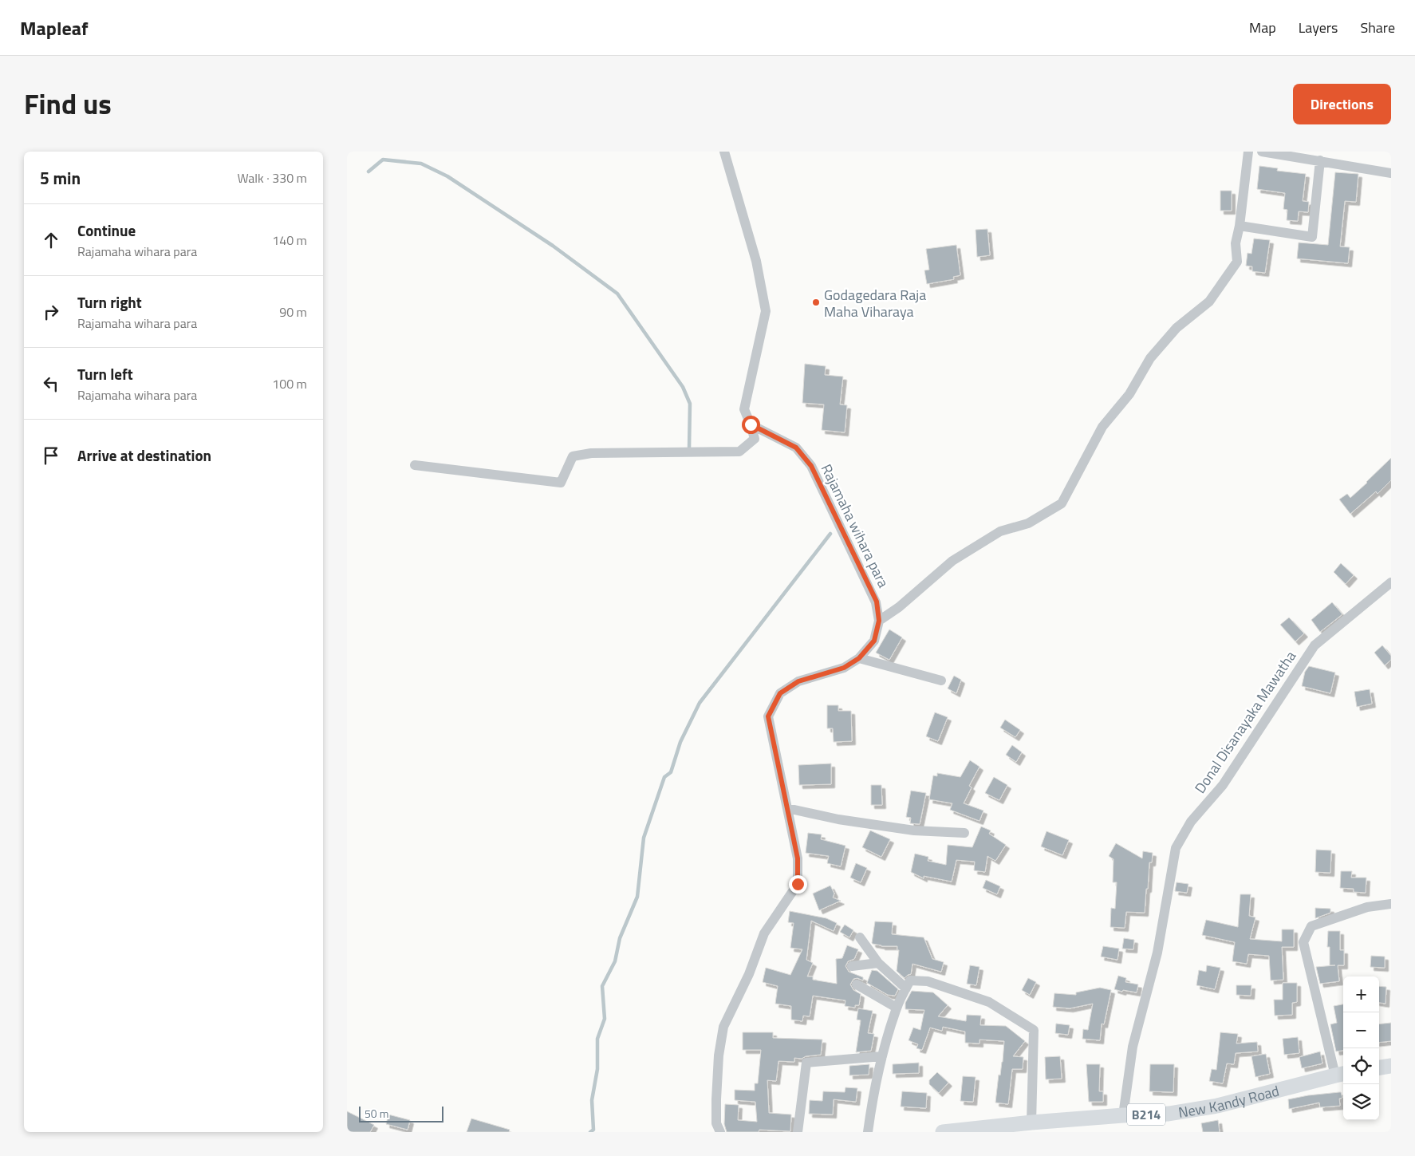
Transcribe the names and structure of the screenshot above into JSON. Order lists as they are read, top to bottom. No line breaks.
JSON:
{"streets":{"main road":["New Kandy Road","B214"],"street":["Rajamaha wihara para","Donal Disanayaka Mawatha"]},"crossings":[["Donal Disanayaka Mawatha","New Kandy Road"]],"places":["Godagedara Raja Maha Viharaya"],"scale_bar":"50 m","page":{"header":"Mapleaf","nav":["Map","Layers","Share"],"title":"Find us","buttons":"Directions","heading":["5 min","Walk · 330 m"],"list":[["Continue","Rajamaha wihara para","140 m"],["Turn right","Rajamaha wihara para","90 m"],["Turn left","Rajamaha wihara para","100 m"],"Arrive at destination"],"map_buttons":["+","−"],"scale":"50 m"}}
